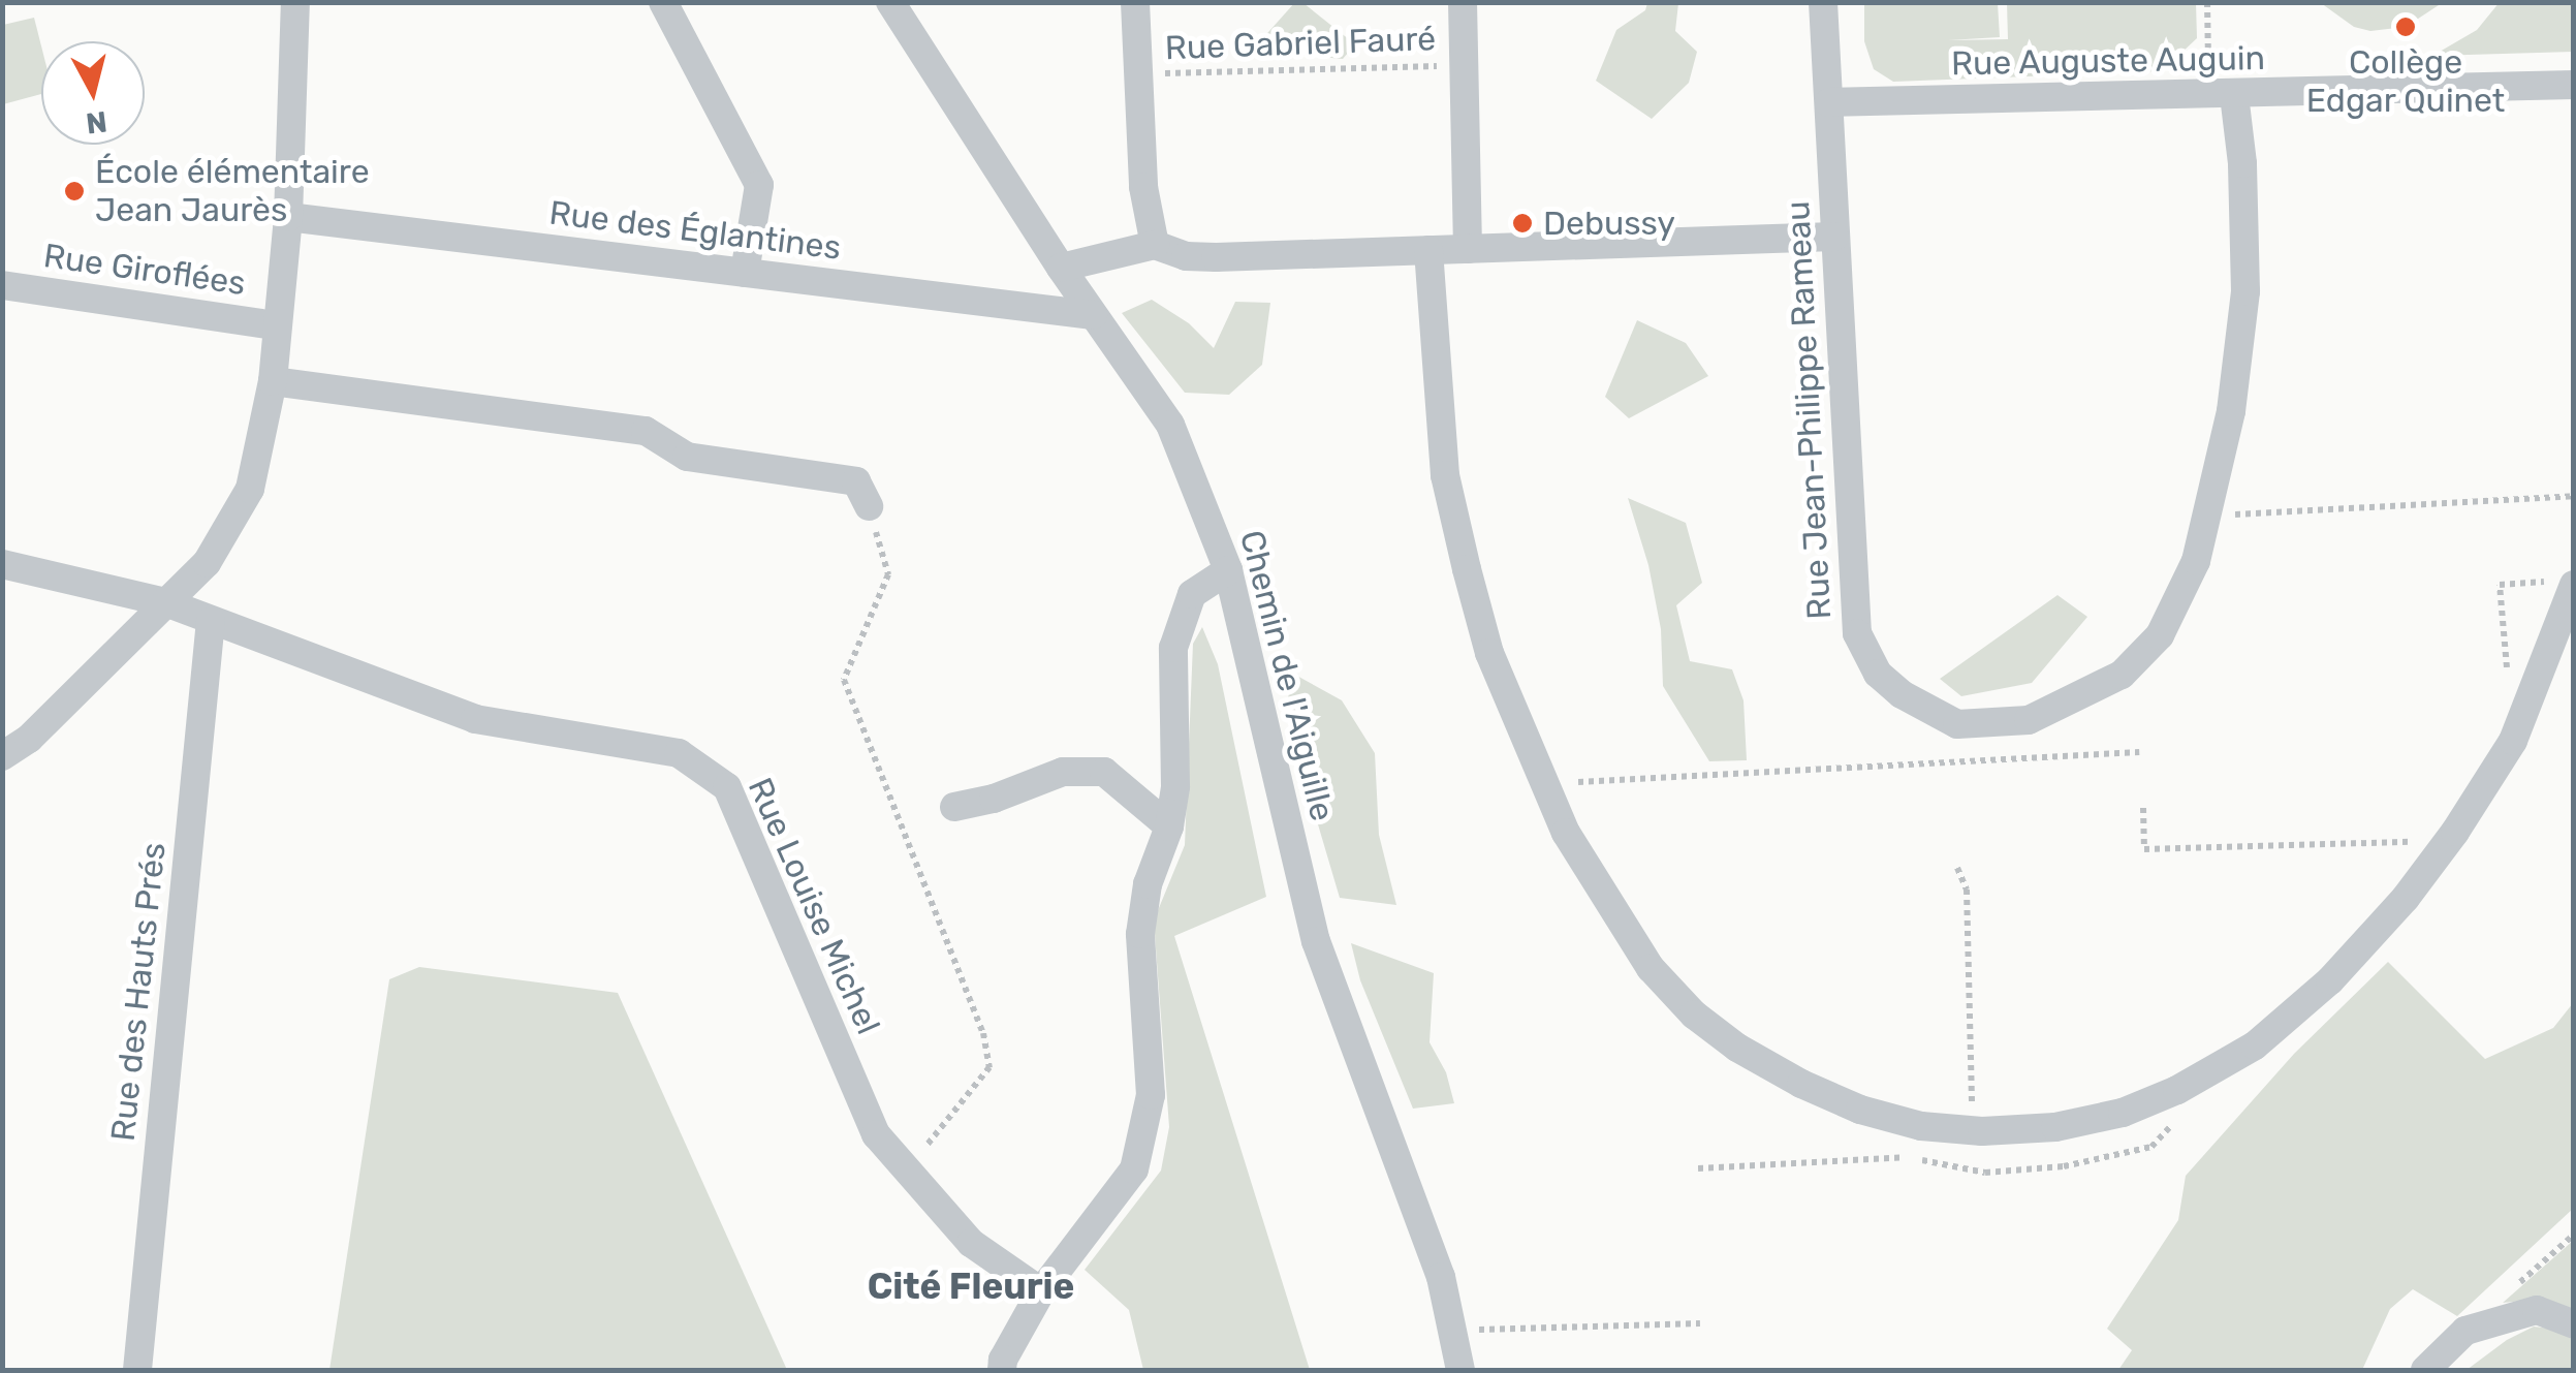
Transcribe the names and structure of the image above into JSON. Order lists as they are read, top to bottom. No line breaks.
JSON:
{"streets":{"street":["Rue Auguste Auguin","Rue des Églantines","Rue Giroflées","Rue Jean-Philippe Rameau","Chemin de l'Aiguille","Rue Louise Michel","Rue des Hauts Prés"],"path":["Rue Gabriel Fauré"]},"crossings":[["Rue Auguste Auguin","Rue Jean-Philippe Rameau"],["Rue des Églantines","Chemin de l'Aiguille"],["Rue Louise Michel","Rue des Hauts Prés"]],"districts":["Cité Fleurie"],"places":["Collège Edgar Quinet","École élémentaire Jean Jaurès","Debussy"],"north":"bottom"}
